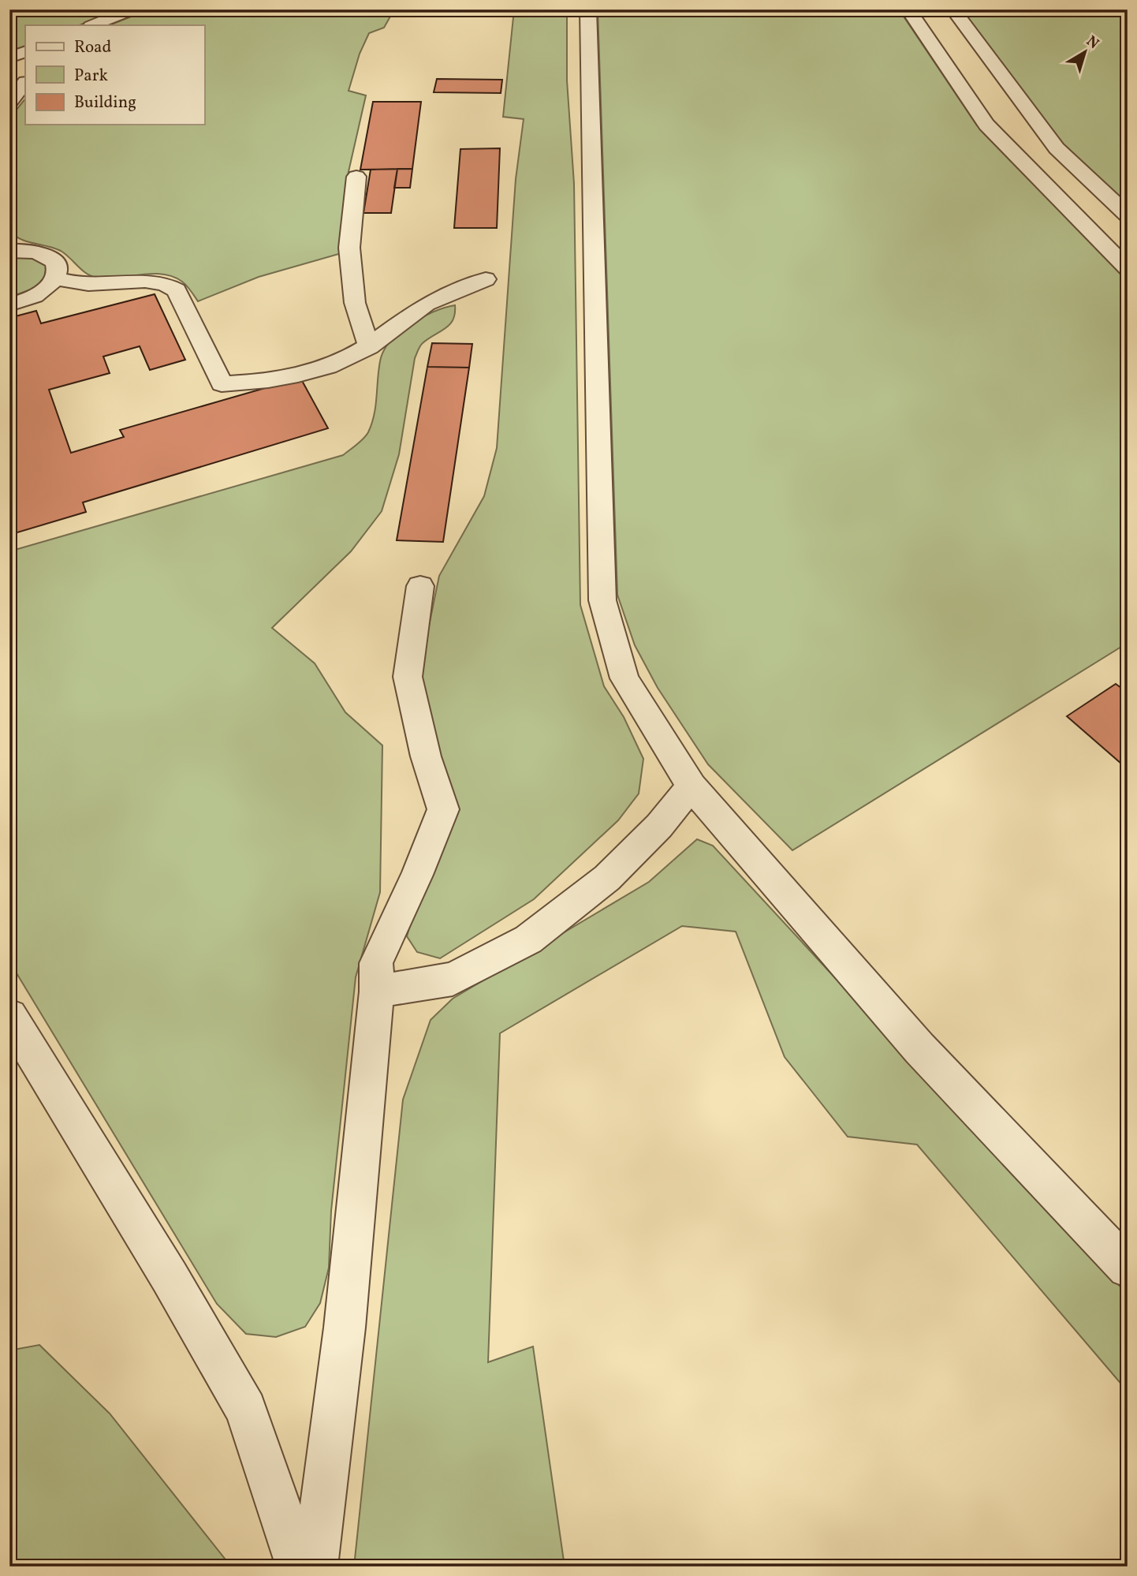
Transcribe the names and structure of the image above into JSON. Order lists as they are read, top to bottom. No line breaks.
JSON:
{"legend":["Road","Park","Building"],"north":"top right"}
